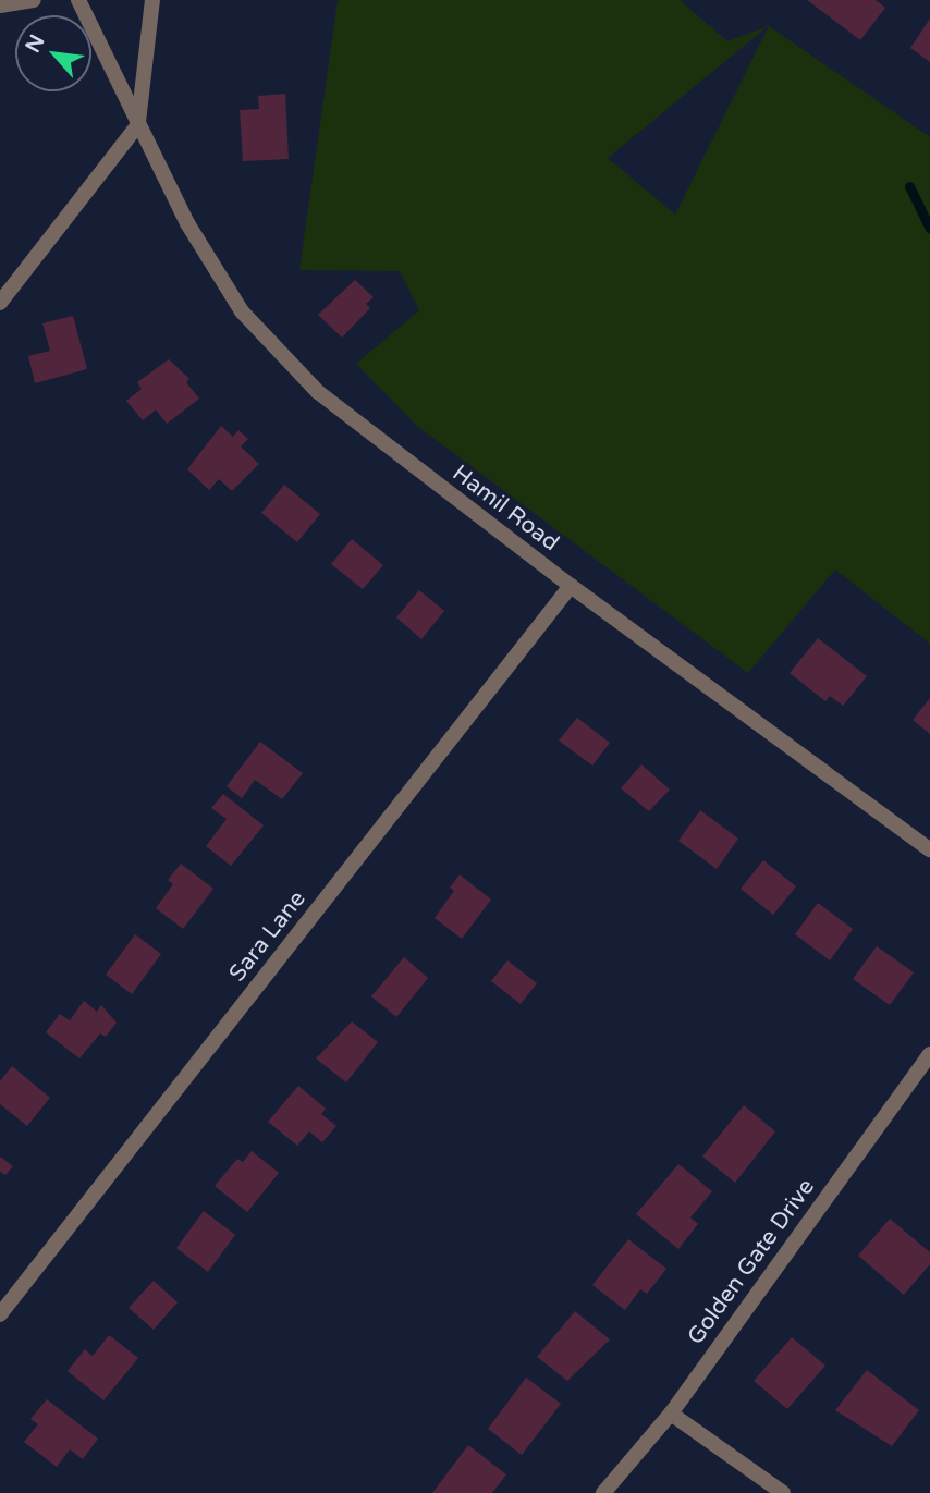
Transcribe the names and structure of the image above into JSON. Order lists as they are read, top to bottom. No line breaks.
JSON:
{"streets":{"street":["Hamil Road","Sara Lane","Golden Gate Drive"]},"crossings":[["Hamil Road","Sara Lane"]],"north":"top left"}
